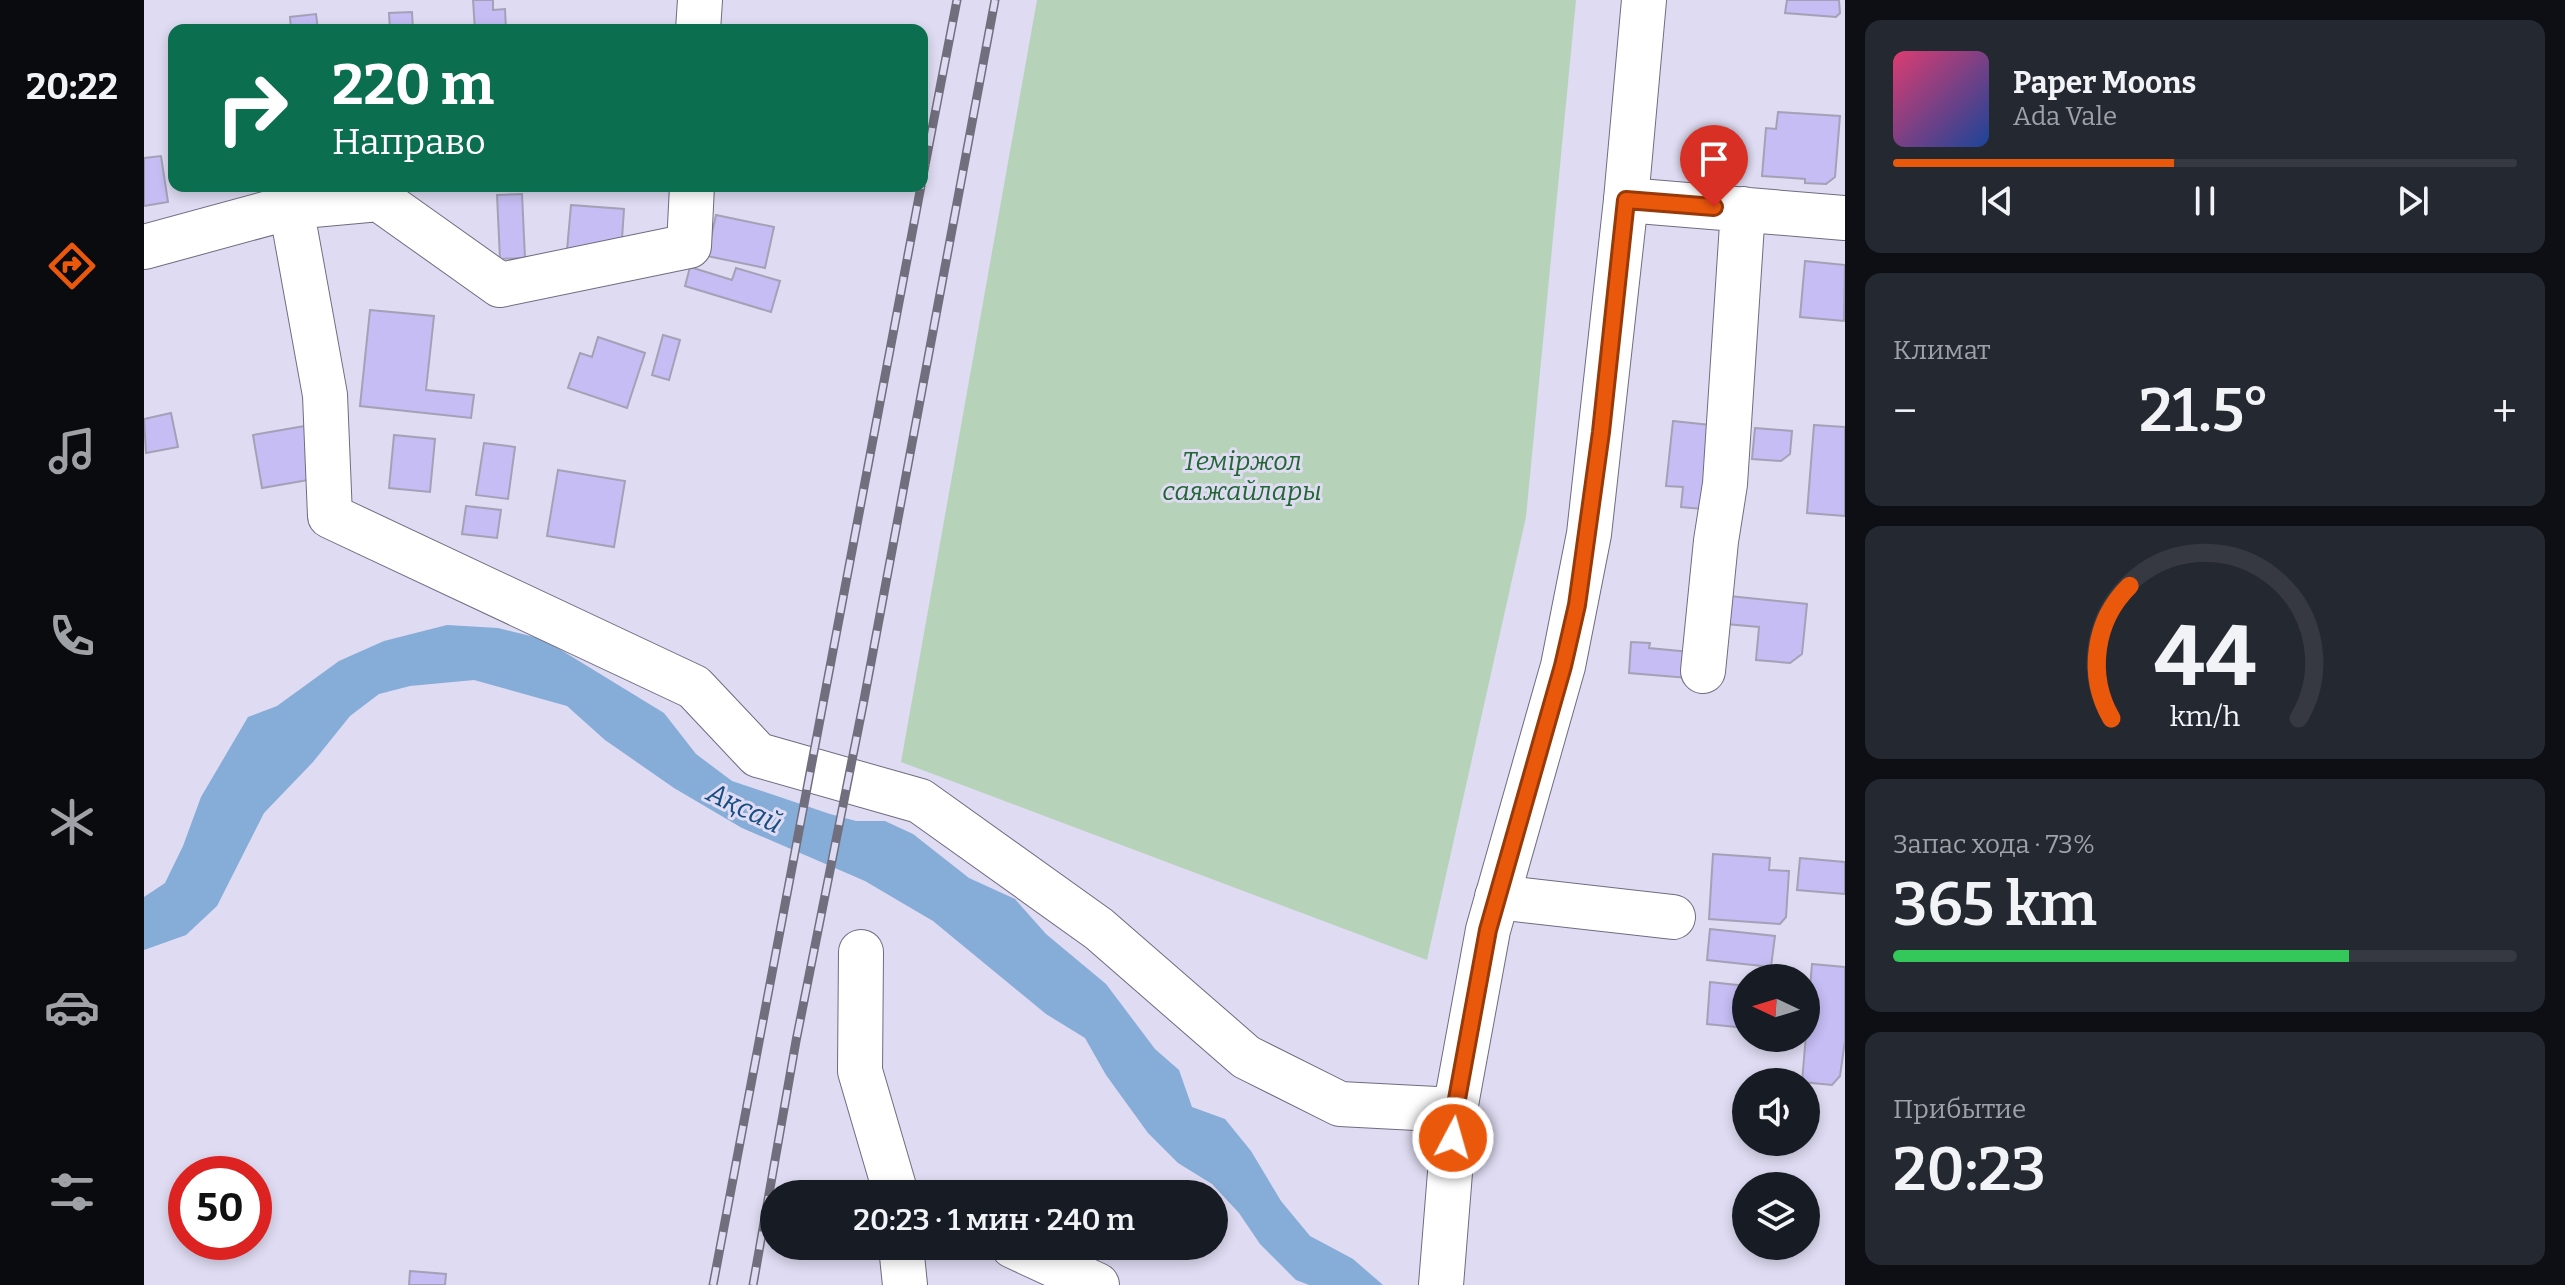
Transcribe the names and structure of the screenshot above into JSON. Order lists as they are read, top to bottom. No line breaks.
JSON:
{"water":["Ақсай"],"parks":["Теміржол саяжайлары"],"north":"left","page":{"tabs":"20:22","turn":["220 m","Направо"],"song":["Paper Moons","Ada Vale"],"tile":["Климат",["Запас хода · 73%","365 km"],["Прибытие","20:23"]],"heat":["−","21.5°","+"],"limit":"50","trip":"20:23 · 1 мин · 240 m","gauge":["44","km/h"]}}
